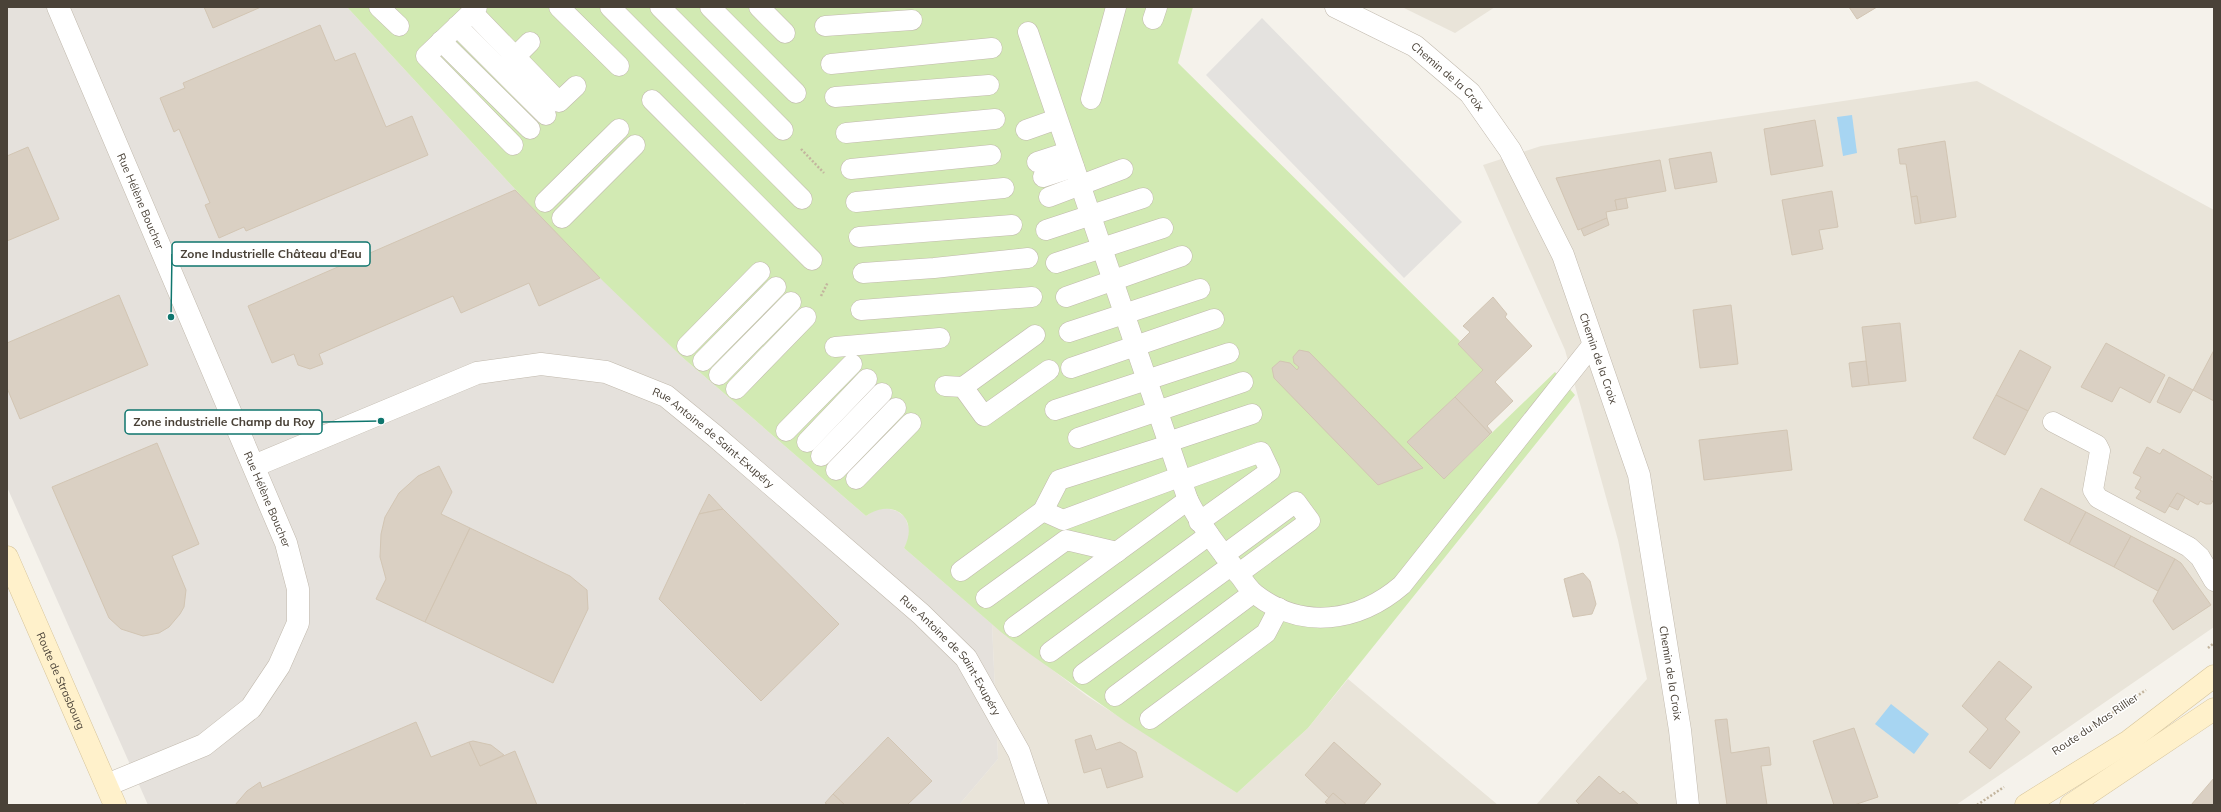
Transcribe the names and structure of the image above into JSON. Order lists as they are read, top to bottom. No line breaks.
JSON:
{"streets":{"main road":["Route de Strasbourg"],"street":["Chemin de la Croix","Rue Hélène Boucher","Rue Antoine de Saint-Exupéry"],"path":["Route du Mas Rillier"]},"crossings":[["Rue Hélène Boucher","Rue Antoine de Saint-Exupéry"],["Rue Hélène Boucher","Route de Strasbourg"]],"places":["Zone Industrielle Château d'Eau","Zone industrielle Champ du Roy"]}
